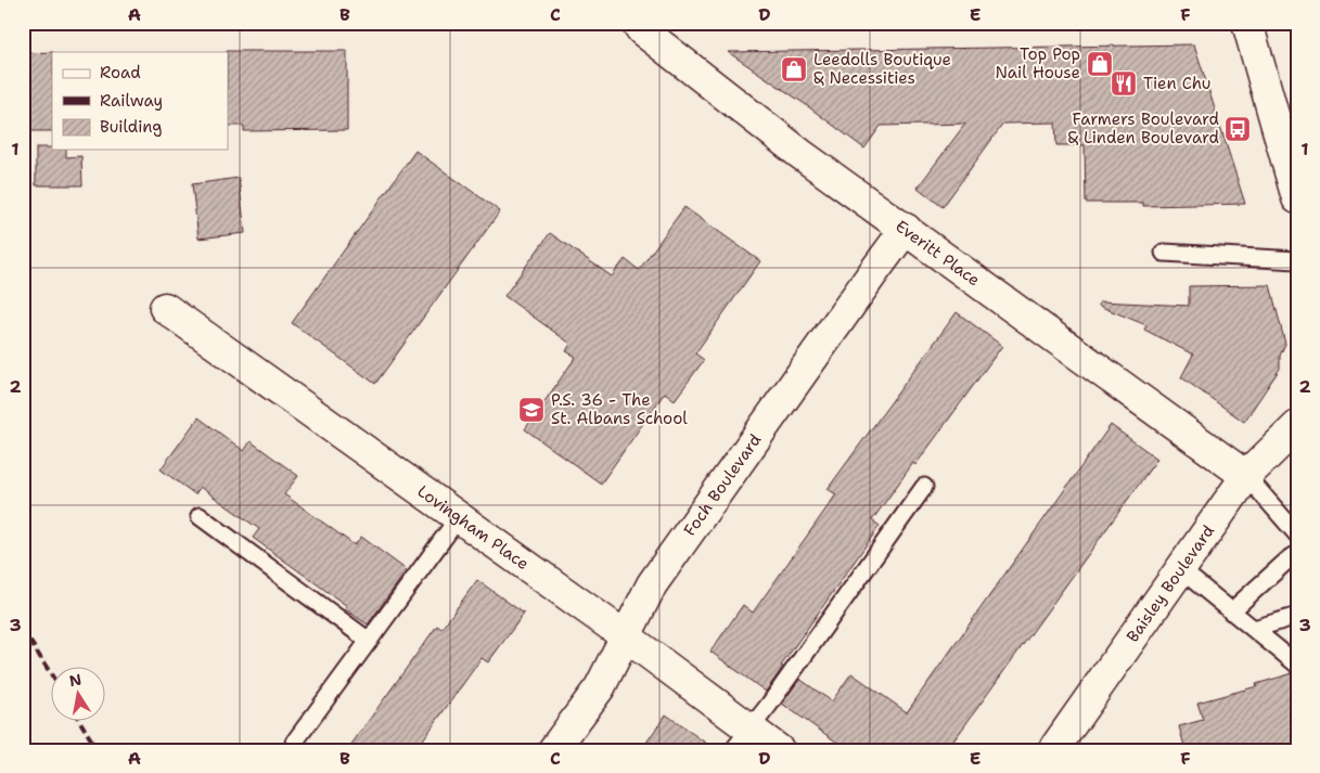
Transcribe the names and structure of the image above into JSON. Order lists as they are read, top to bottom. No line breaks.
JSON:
{"streets":{"street":["Everitt Place","Foch Boulevard","Lovingham Place","Baisley Boulevard"]},"crossings":[["Everitt Place","Foch Boulevard"],["Everitt Place","Baisley Boulevard"],["Foch Boulevard","Lovingham Place"]],"places":{"shop":["Top Pop Nail House","Leedolls Boutique & Necessities"],"restaurant":["Tien Chu"],"bus stop":["Farmers Boulevard & Linden Boulevard"],"school or university":["P.S. 36 - The St. Albans School"]},"legend":["Road","Railway","Building"],"north":"top","grid":{"columns":["A","B","C","D","E","F"],"rows":["1","2","3"]}}
